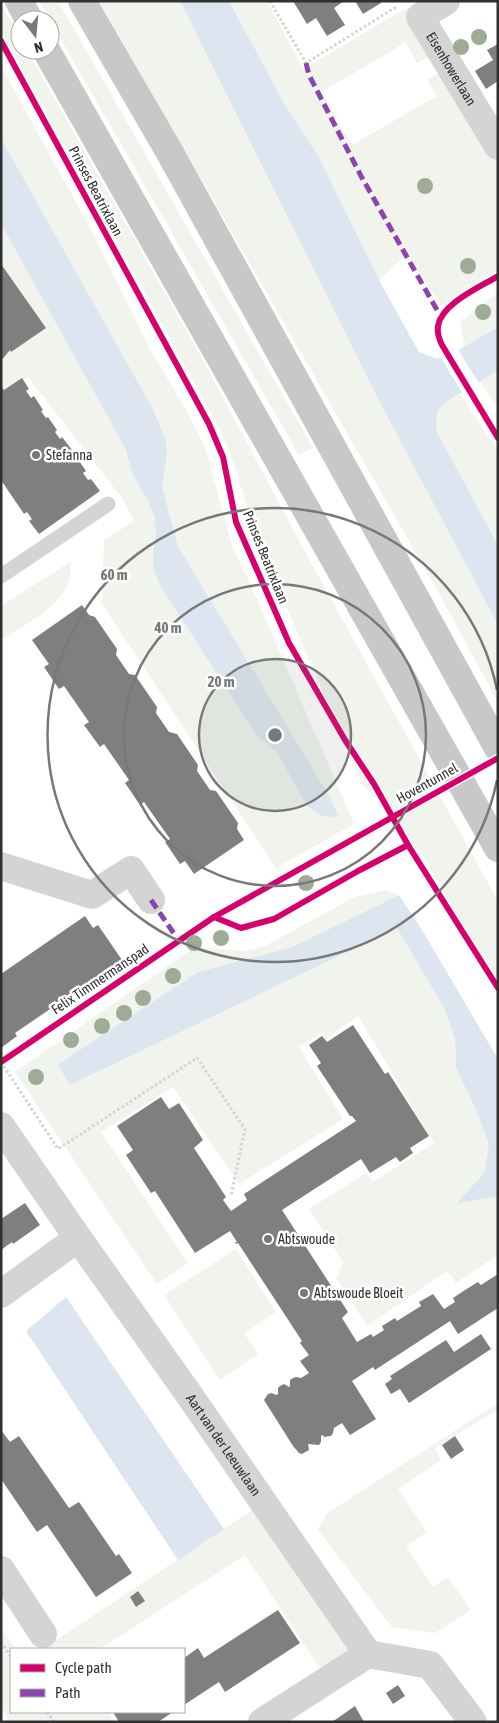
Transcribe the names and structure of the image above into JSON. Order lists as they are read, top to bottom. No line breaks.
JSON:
{"streets":{"main road":["Prinses Beatrixlaan"],"street":["Eisenhowerlaan","Aart van der Leeuwlaan"],"cycle path":["Hoventunnel"]},"places":["Stefanna","Abtswoude","Abtswoude Bloeit"],"legend":["Cycle path","Path"],"north":"bottom","rings":["60 m","40 m","20 m"]}
